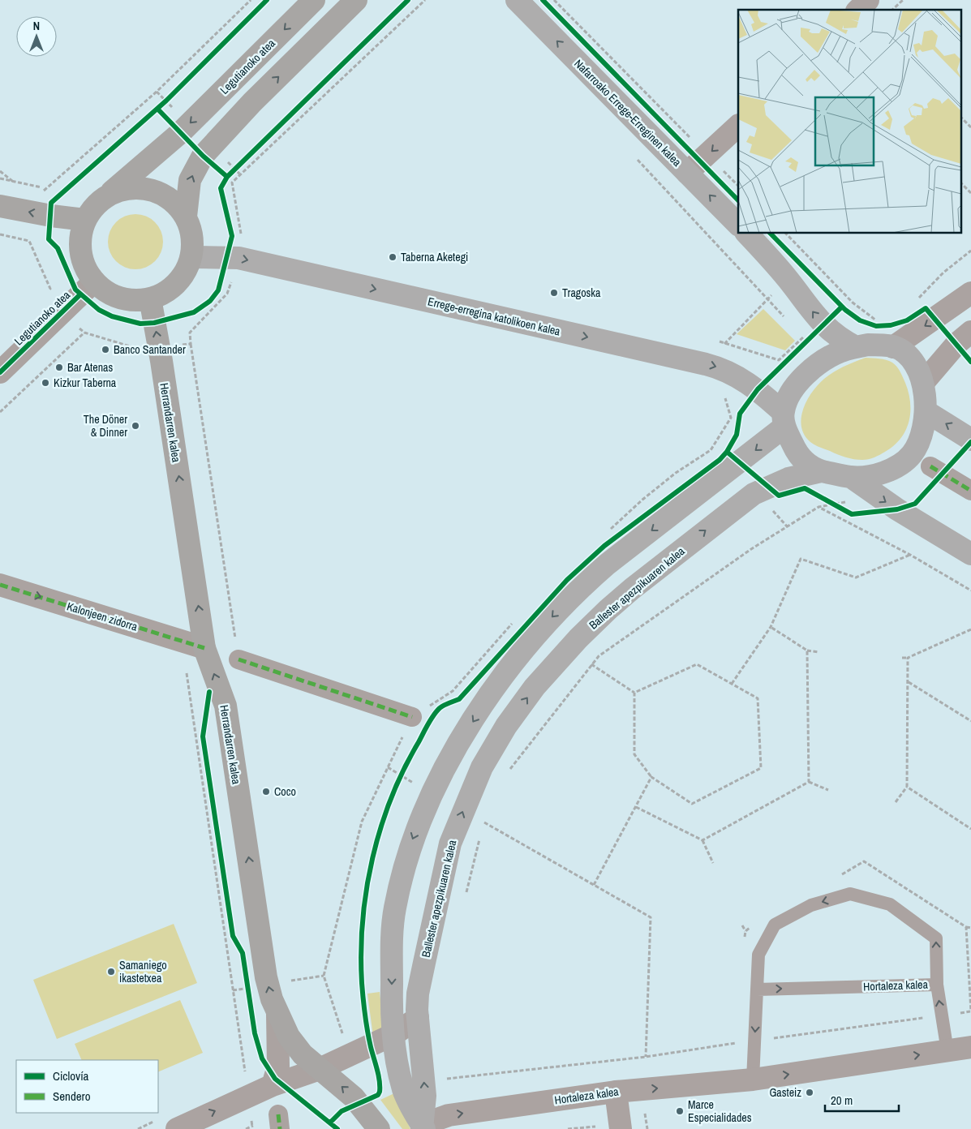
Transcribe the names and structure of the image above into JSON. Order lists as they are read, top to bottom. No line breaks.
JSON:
{"streets":{"main road":["Legutianoko atea","Nafarroako Errege-Erreginen kalea","Errege-erregina katolikoen kalea","Herrandarren kalea","Ballester apezpikuaren kalea"],"street":["Kalonjeen zidorra","Hortaleza kalea"]},"crossings":[["Legutianoko atea","Errege-erregina katolikoen kalea"],["Legutianoko atea","Herrandarren kalea"],["Errege-erregina katolikoen kalea","Herrandarren kalea"],["Errege-erregina katolikoen kalea","Ballester apezpikuaren kalea"],["Herrandarren kalea","Kalonjeen zidorra"],["Ballester apezpikuaren kalea","Hortaleza kalea"]],"one_way":["Nafarroako Errege-Erreginen kalea","Errege-erregina katolikoen kalea","Kalonjeen zidorra"],"places":["Taberna Aketegi","Tragoska","Banco Santander","Bar Atenas","Kizkur Taberna","The Döner & Dinner","Coco","Samaniego ikastetxea","Gasteiz","Marce Especialidades"],"legend":["Ciclovía","Sendero"],"scale_bar":"20 m","north":"top"}
